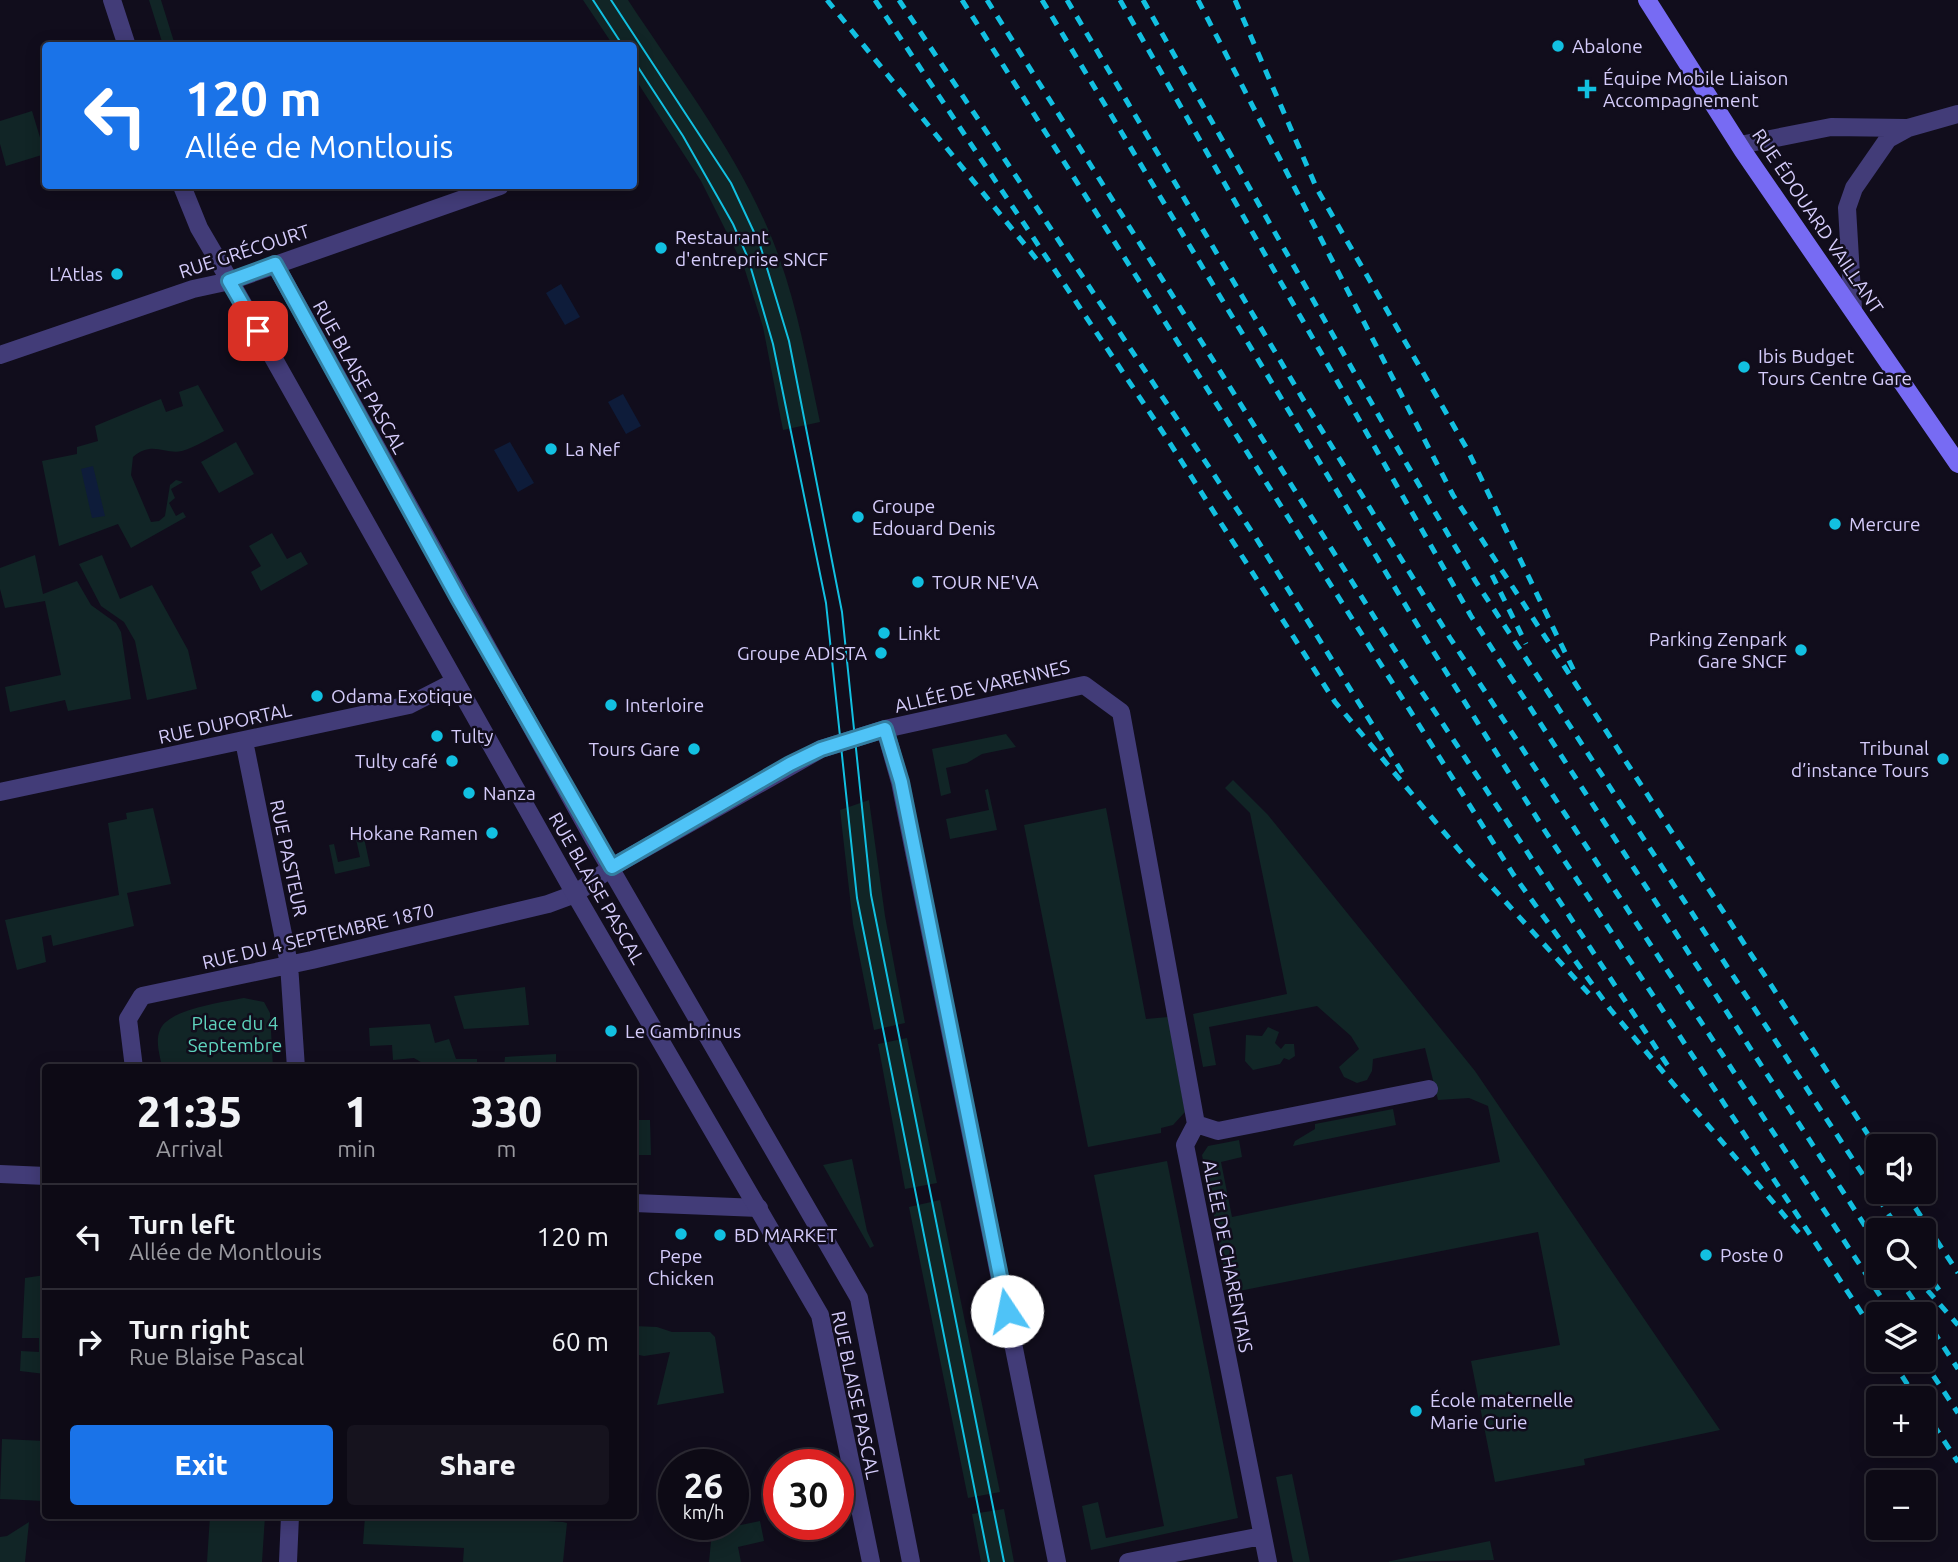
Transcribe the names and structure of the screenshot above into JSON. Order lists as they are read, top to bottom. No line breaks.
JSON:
{"streets":{"main road":["RUE ÉDOUARD VAILLANT"],"street":["RUE GRÉCOURT","RUE BLAISE PASCAL","ALLÉE DE VARENNES","RUE DUPORTAL","RUE PASTEUR","RUE DU 4 SEPTEMBRE 1870","ALLÉE DE CHARENTAIS"]},"crossings":[["RUE GRÉCOURT","RUE BLAISE PASCAL"],["RUE BLAISE PASCAL","ALLÉE DE VARENNES"],["RUE BLAISE PASCAL","RUE DUPORTAL"],["RUE BLAISE PASCAL","RUE DU 4 SEPTEMBRE 1870"],["ALLÉE DE VARENNES","RUE DU 4 SEPTEMBRE 1870"],["ALLÉE DE VARENNES","ALLÉE DE CHARENTAIS"],["RUE DUPORTAL","RUE PASTEUR"],["RUE PASTEUR","RUE DU 4 SEPTEMBRE 1870"]],"parks":["Place du 4 Septembre"],"places":{"other":["Abalone","Restaurant d'entreprise SNCF","L'Atlas","Ibis Budget Tours Centre Gare","La Nef","Groupe Edouard Denis","Mercure","TOUR NE'VA","Linkt","Parking Zenpark Gare SNCF","Groupe ADISTA","Odama Exotique","Interloire","Tulty","Tours Gare","Tribunal d’instance Tours","Tulty café","Nanza","Hokane Ramen","Le Gambrinus","Pepe Chicken","BD MARKET","Poste 0","École maternelle Marie Curie"],"health":["Équipe Mobile Liaison Accompagnement"]},"page":{"turn":["120 m","Allée de Montlouis"],"eta":["21:35","Arrival","1","min","330","m"],"map_buttons":["+","−"],"list":[{"name":"Turn left","note":"Allée de Montlouis","value":"120 m"},{"name":"Turn right","note":"Rue Blaise Pascal","value":"60 m"}],"buttons":["Exit","Share"],"speed":"26 km/h","limit":"30"}}
